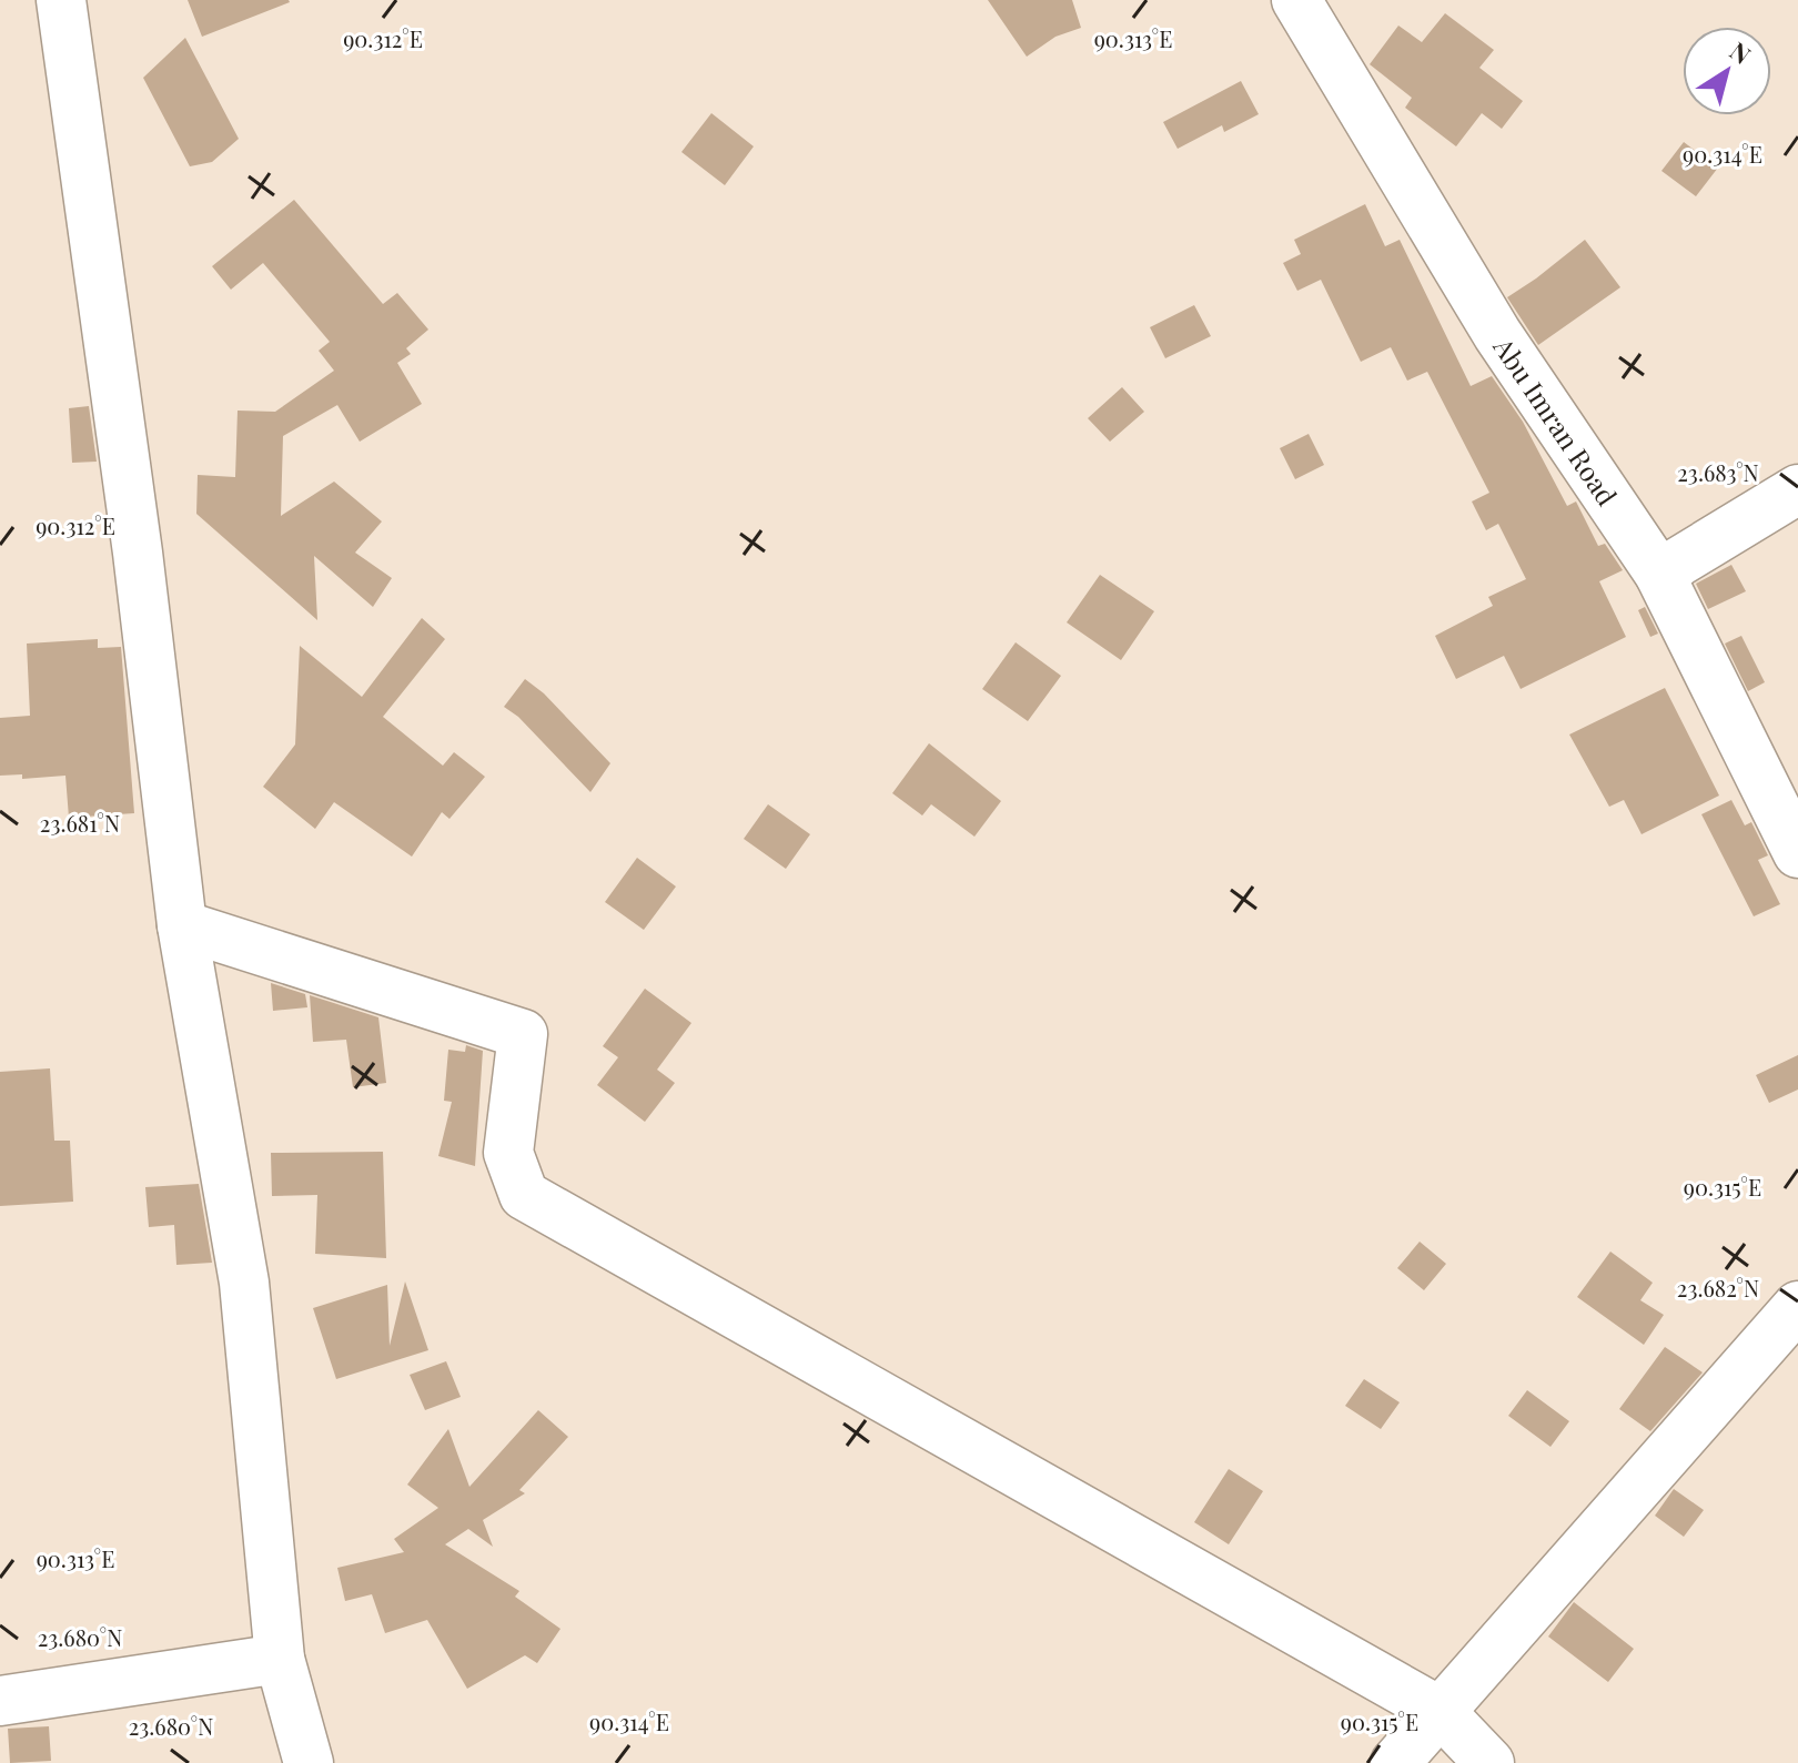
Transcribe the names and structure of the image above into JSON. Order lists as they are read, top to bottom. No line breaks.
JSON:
{"streets":{"street":["Abu Imran Road"]},"north":"top right","coordinates":["90.312°E","90.313°E","90.314°E","23.683°N","23.681°N","90.315°E","23.682°N","23.680°N"]}
